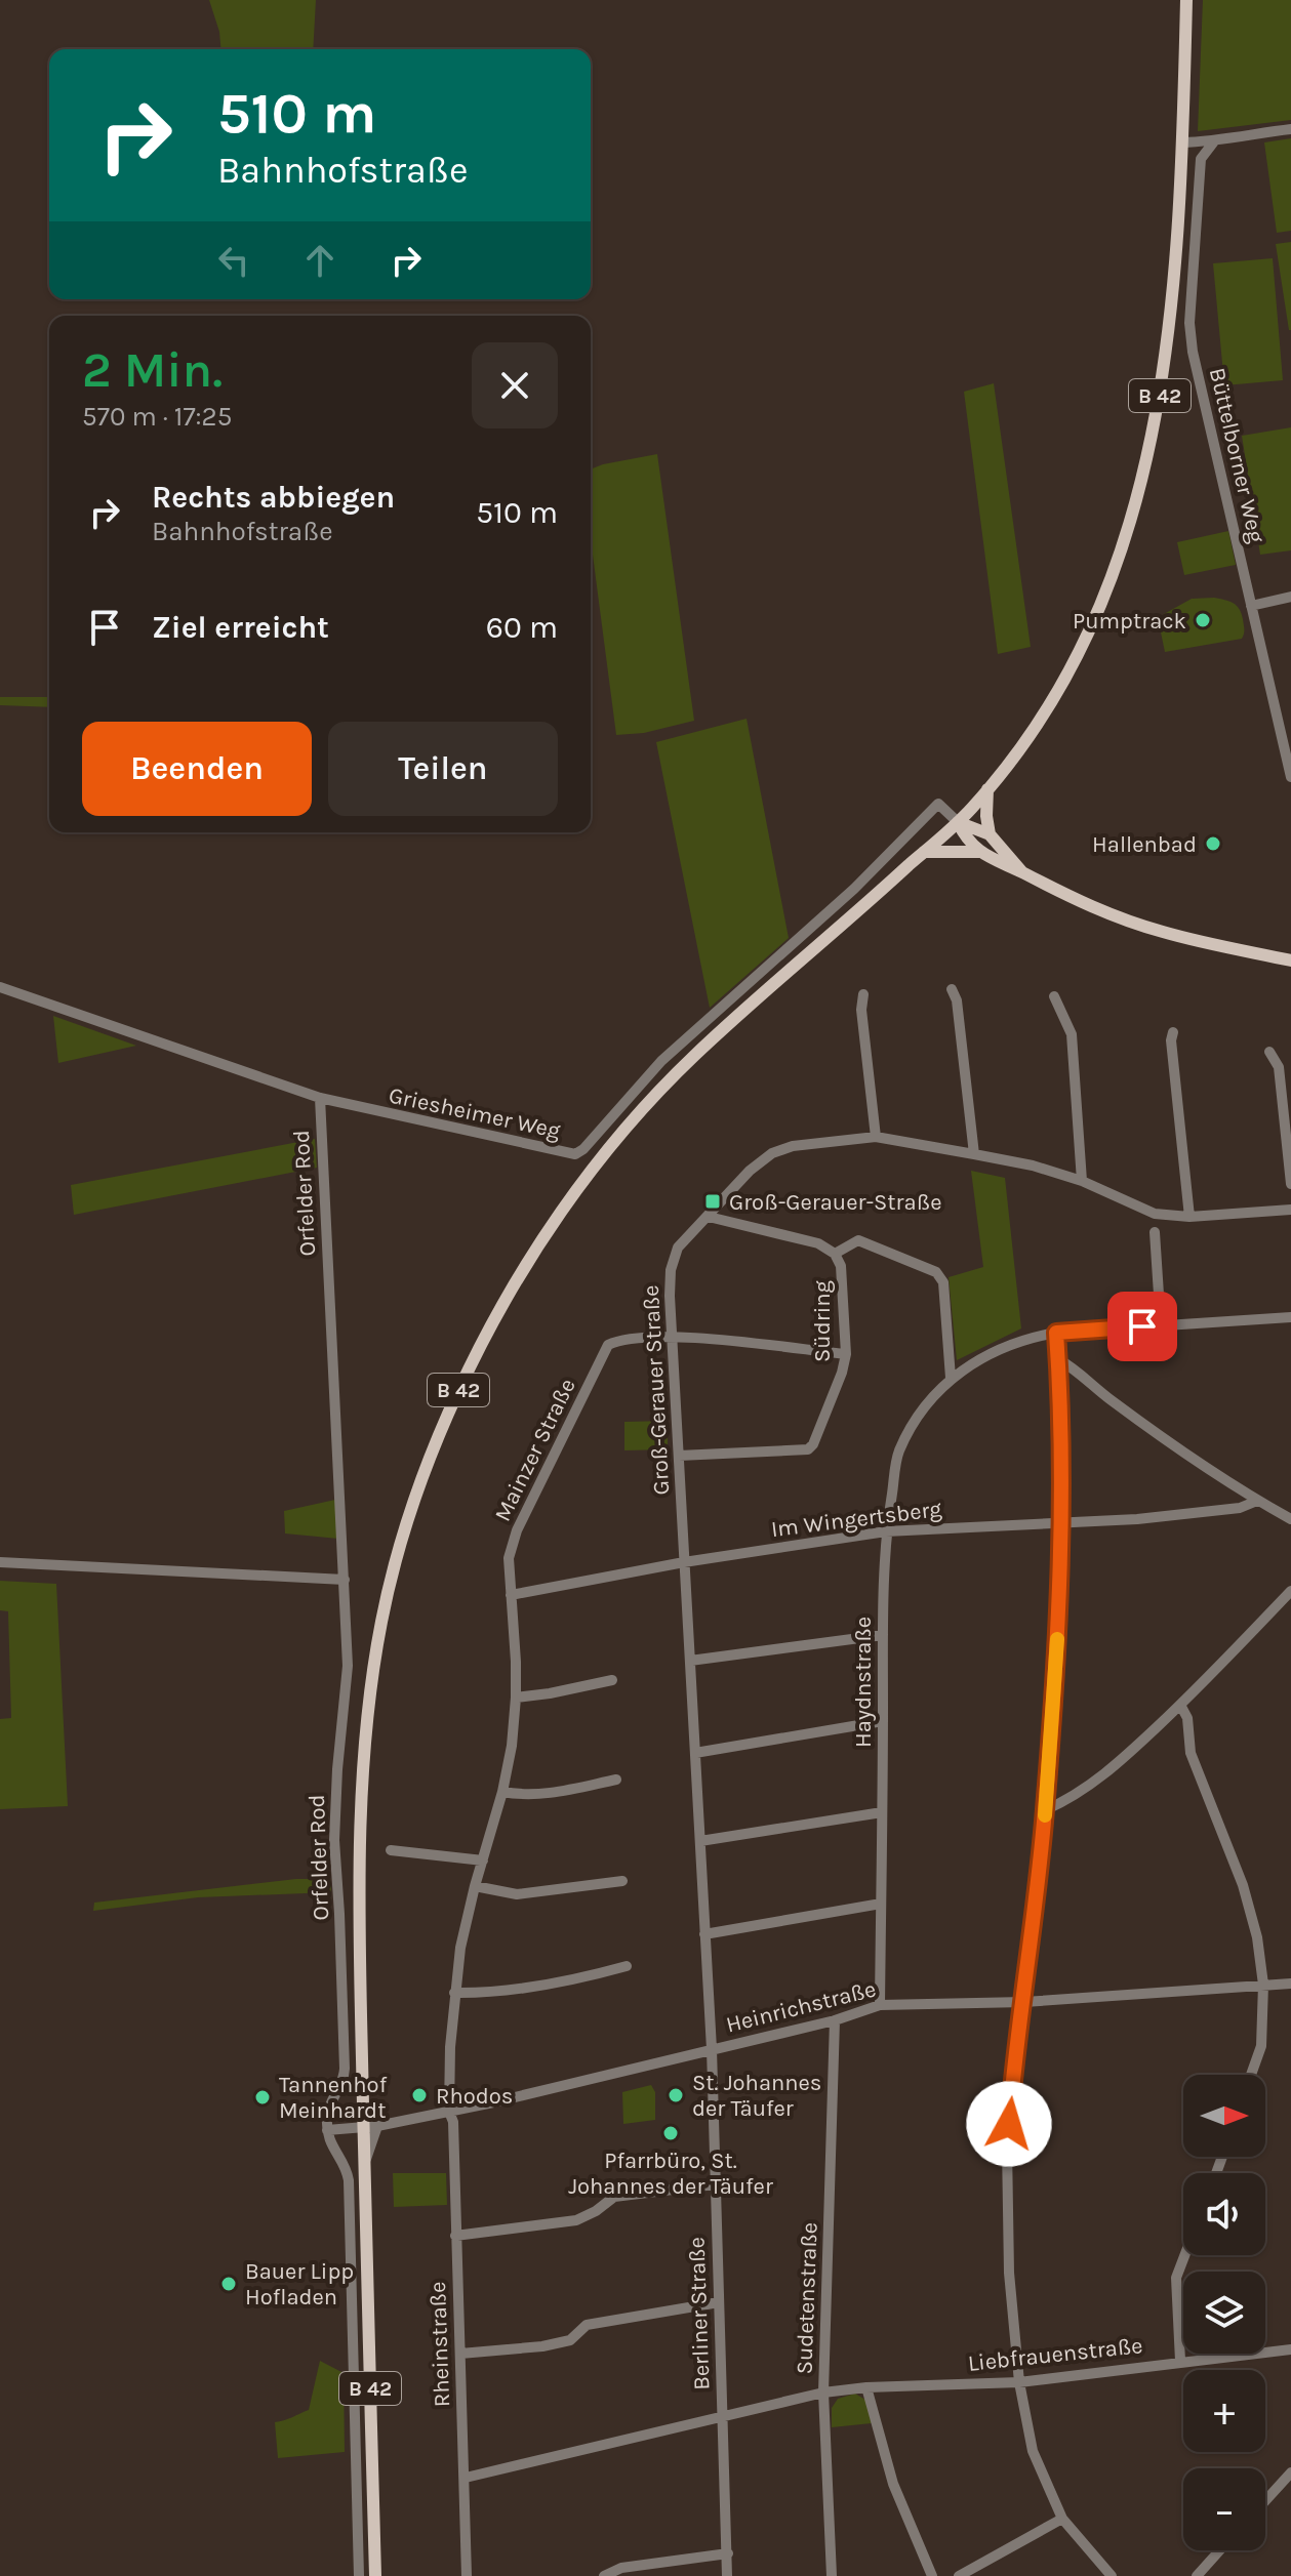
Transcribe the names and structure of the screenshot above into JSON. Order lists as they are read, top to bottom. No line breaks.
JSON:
{"streets":{"main road":["B 42"],"street":["Büttelborner Weg","Griesheimer Weg","Orfelder Rod","Südring","Groß-Gerauer Straße","Mainzer Straße","Im Wingertsberg","Haydnstraße","Heinrichstraße","Sudetenstraße","Berliner Straße","Rheinstraße","Liebfrauenstraße"]},"crossings":[["B 42","Griesheimer Weg"],["B 42","Heinrichstraße"],["Griesheimer Weg","Orfelder Rod"],["Südring","Groß-Gerauer Straße"],["Südring","Mainzer Straße"],["Südring","Haydnstraße"],["Groß-Gerauer Straße","Mainzer Straße"],["Groß-Gerauer Straße","Im Wingertsberg"],["Groß-Gerauer Straße","Heinrichstraße"],["Groß-Gerauer Straße","Berliner Straße"],["Mainzer Straße","Im Wingertsberg"],["Mainzer Straße","Heinrichstraße"],["Mainzer Straße","Rheinstraße"],["Im Wingertsberg","Haydnstraße"],["Haydnstraße","Heinrichstraße"],["Heinrichstraße","Sudetenstraße"],["Heinrichstraße","Berliner Straße"],["Heinrichstraße","Rheinstraße"],["Sudetenstraße","Liebfrauenstraße"],["Berliner Straße","Liebfrauenstraße"],["Rheinstraße","Liebfrauenstraße"]],"places":{"other":["Pumptrack","Hallenbad","Rhodos","St. Johannes der Täufer","Tannenhof Meinhardt","Pfarrbüro, St. Johannes der Täufer","Bauer Lipp Hofladen"],"transit":["Groß-Gerauer-Straße"]},"north":"right","page":{"turn":["510 m","Bahnhofstraße"],"heading":["2 Min.","570 m · 17:25"],"list":[{"name":"Rechts abbiegen","note":"Bahnhofstraße","value":"510 m"},{"name":"Ziel erreicht","value":"60 m"}],"buttons":["Beenden","Teilen"],"map_buttons":["+","−"]}}
